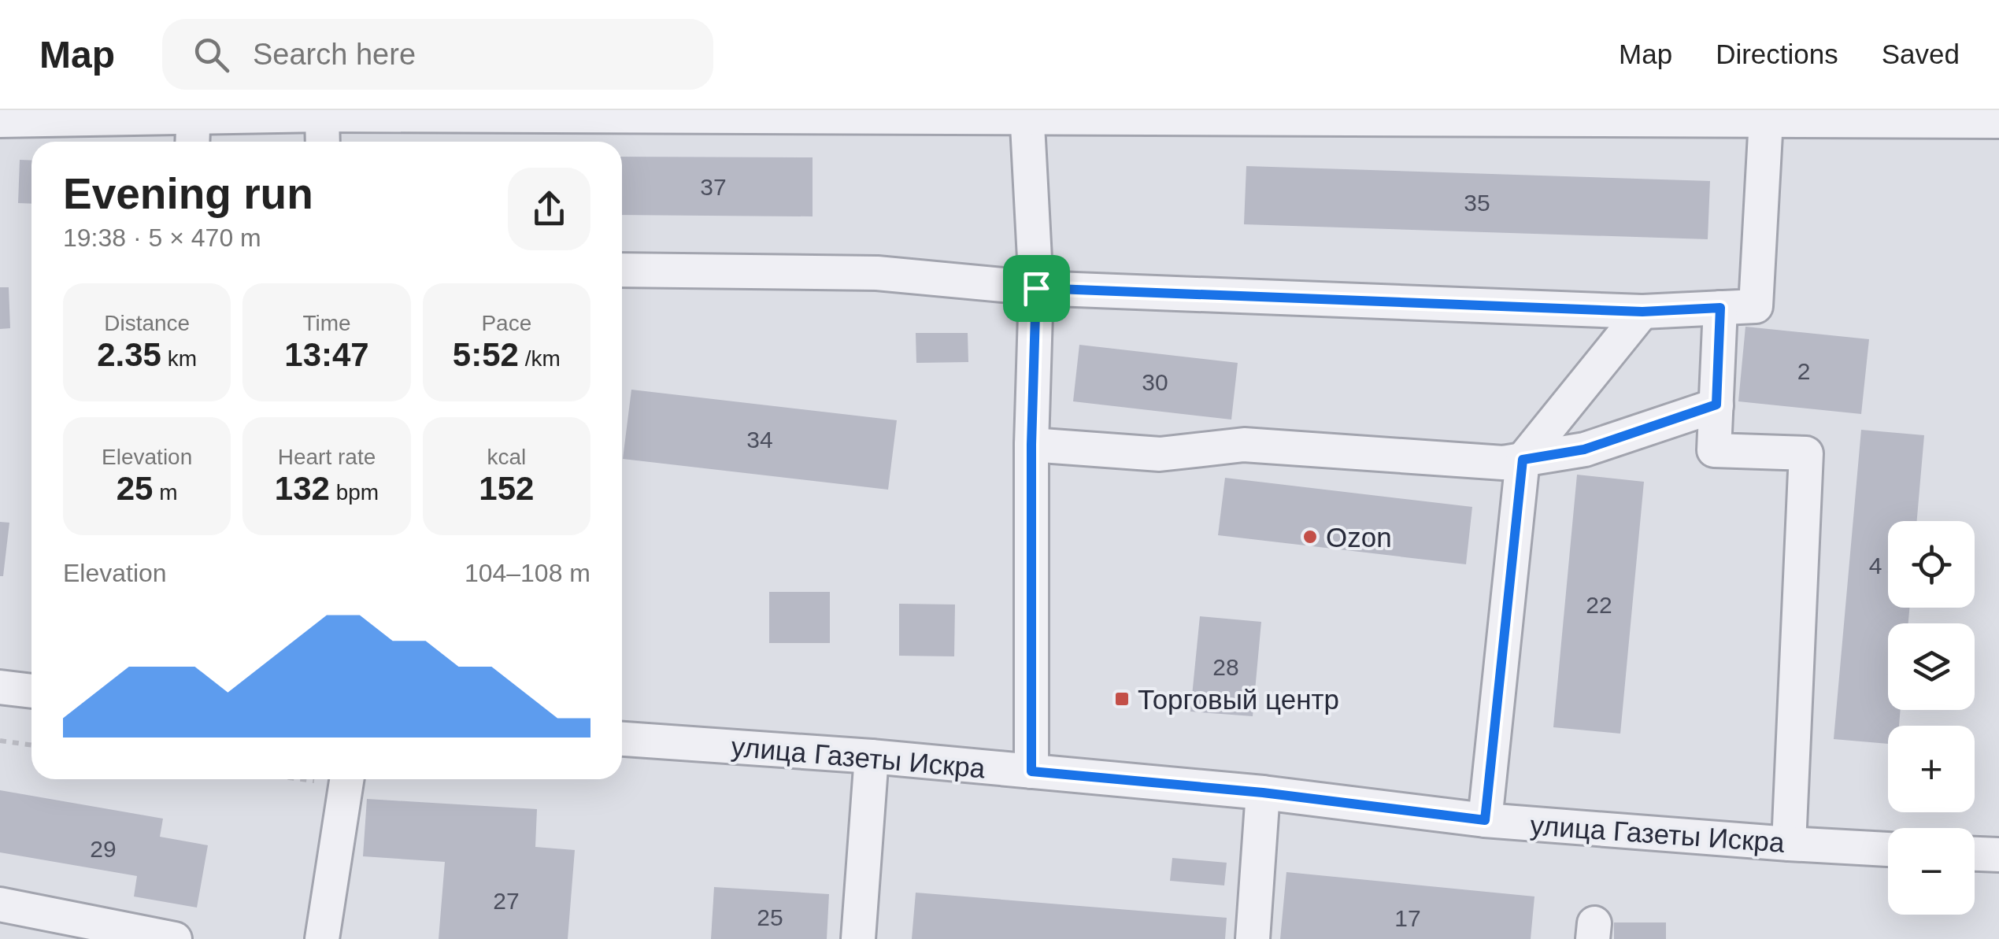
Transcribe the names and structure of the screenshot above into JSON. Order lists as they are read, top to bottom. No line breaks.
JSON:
{"streets":{"street":["улица Газеты Искра"]},"places":{"other":["Ozon"],"transit":["Торговый центр"]},"house_numbers":["37","35","2","30","34","4","22","28","29","27","25","17"],"page":{"header":"Map","search":"Search here","nav":["Map","Directions","Saved"],"heading":["Evening run","19:38 · 5 × 470 m"],"stats":[["Distance","2.35 km"],["Time","13:47"],["Pace","5:52 /km"],["Elevation","25 m"],["Heart rate","132 bpm"],["kcal","152"]],"map_buttons":["+","−"],"chart":["Elevation","104–108 m"]}}
